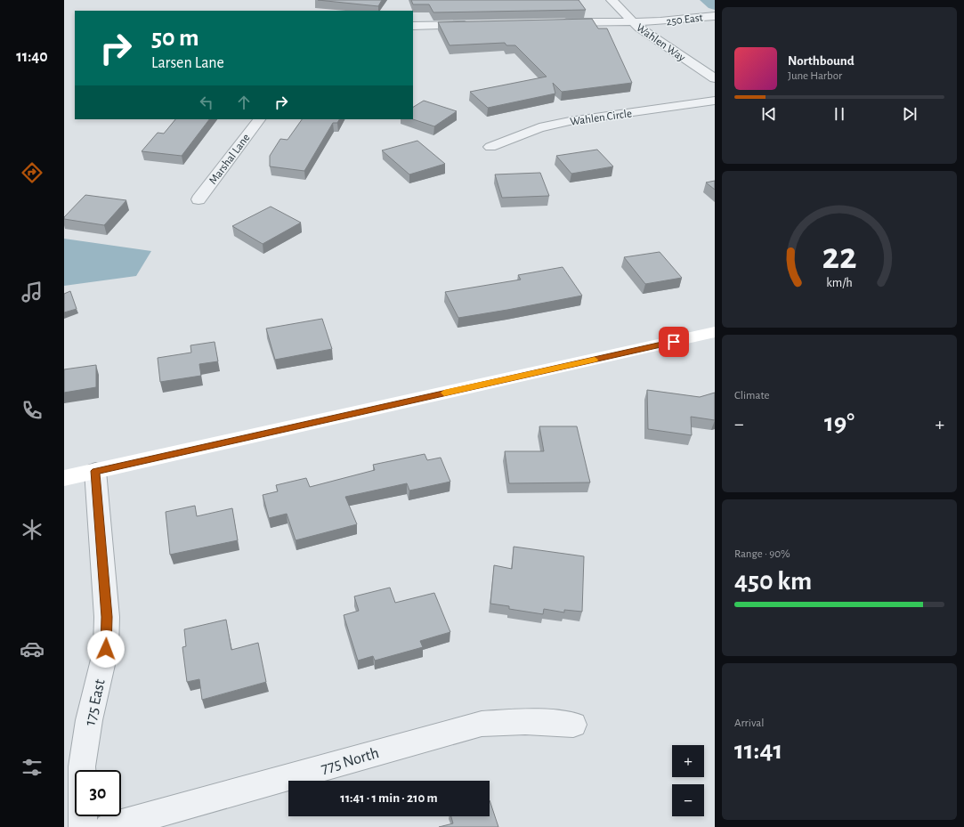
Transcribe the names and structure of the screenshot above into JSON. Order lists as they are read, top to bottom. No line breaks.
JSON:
{"streets":{"street":["250 East","Wahlen Way","Wahlen Circle","Marshal Lane","175 East","775 North"]},"crossings":[["250 East","Wahlen Way"]],"page":{"tabs":"11:40","turn":["50 m","Larsen Lane"],"song":["Northbound","June Harbor"],"tile":["Climate",["Range · 90%","450 km"],["Arrival","11:41"]],"heat":["−","19°","+"],"map_buttons":["+","−"],"limit":"30","trip":"11:41 · 1 min · 210 m","gauge":["22","km/h"]}}
